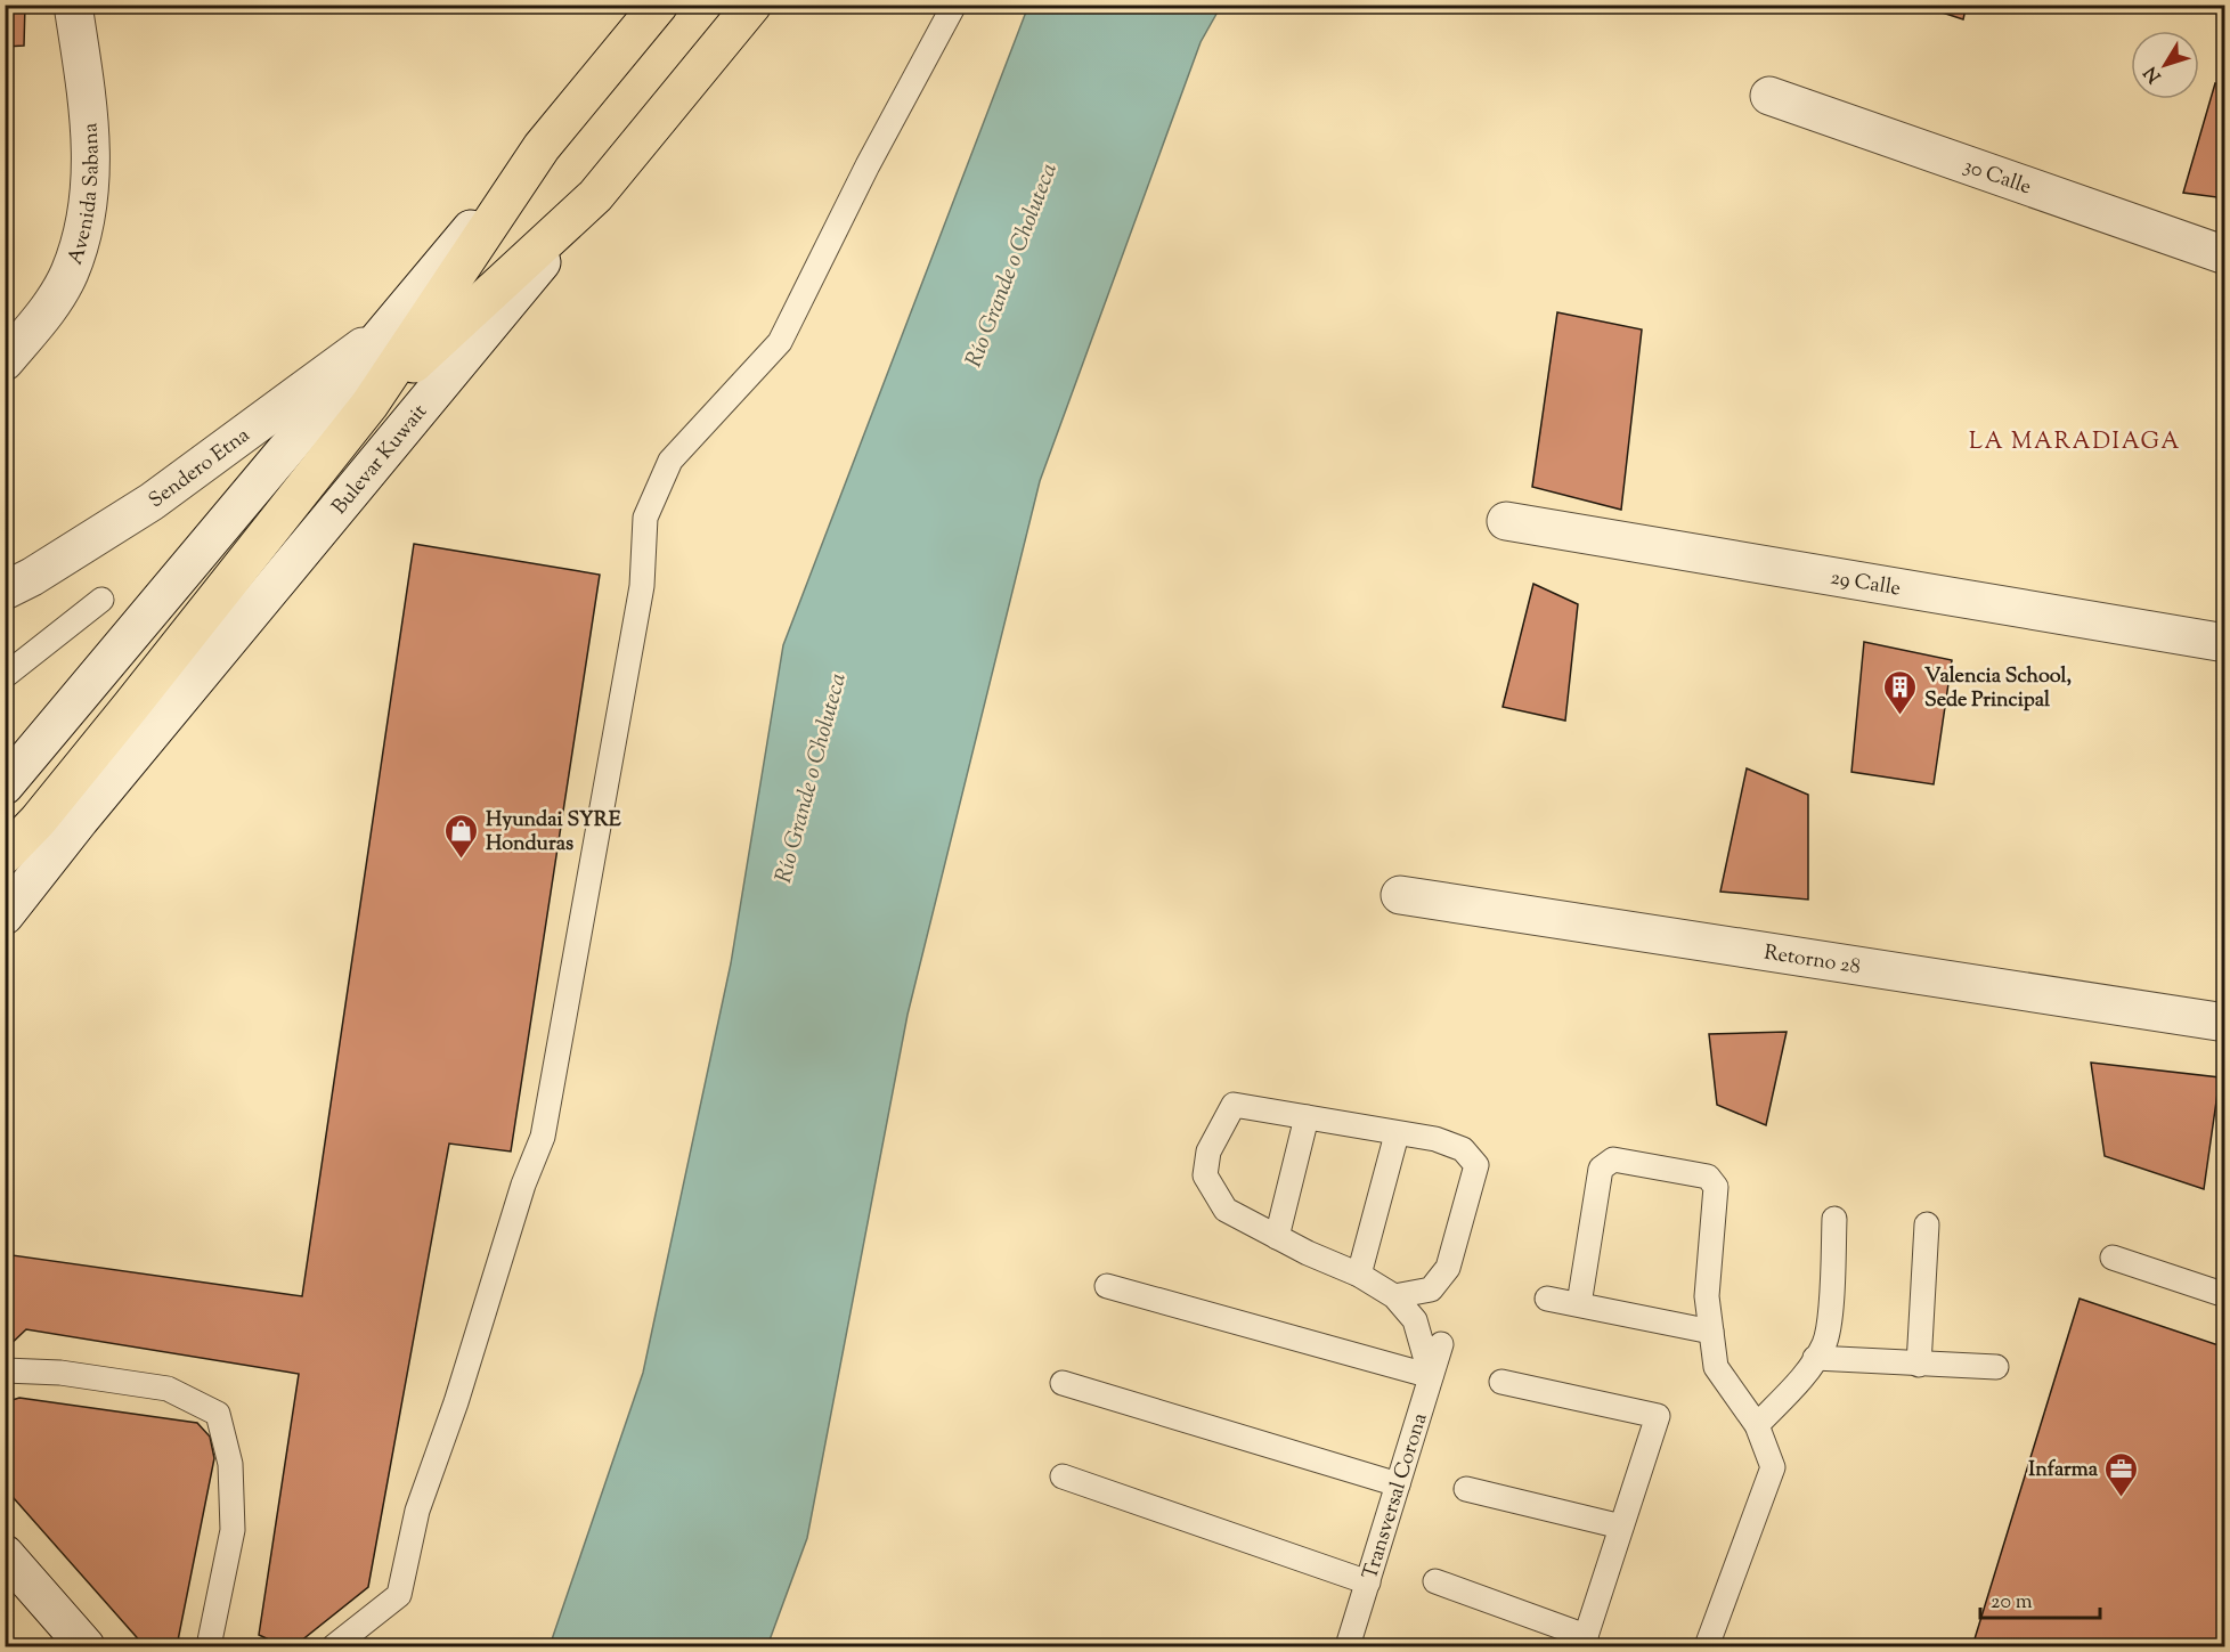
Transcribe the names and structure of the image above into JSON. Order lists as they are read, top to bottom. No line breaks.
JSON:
{"streets":{"main road":["Bulevar Kuwait"],"street":["30 Calle","Avenida Sabana","Sendero Etna","29 Calle","Retorno 28"],"lane":["Transversal Corona"]},"districts":["LA MARADIAGA"],"water":["Río Grande o Choluteca"],"places":{"building":["Valencia School, Sede Principal"],"shop":["Hyundai SYRE Honduras"],"office":["Infarma"]},"scale_bar":"20 m","north":"bottom left"}
